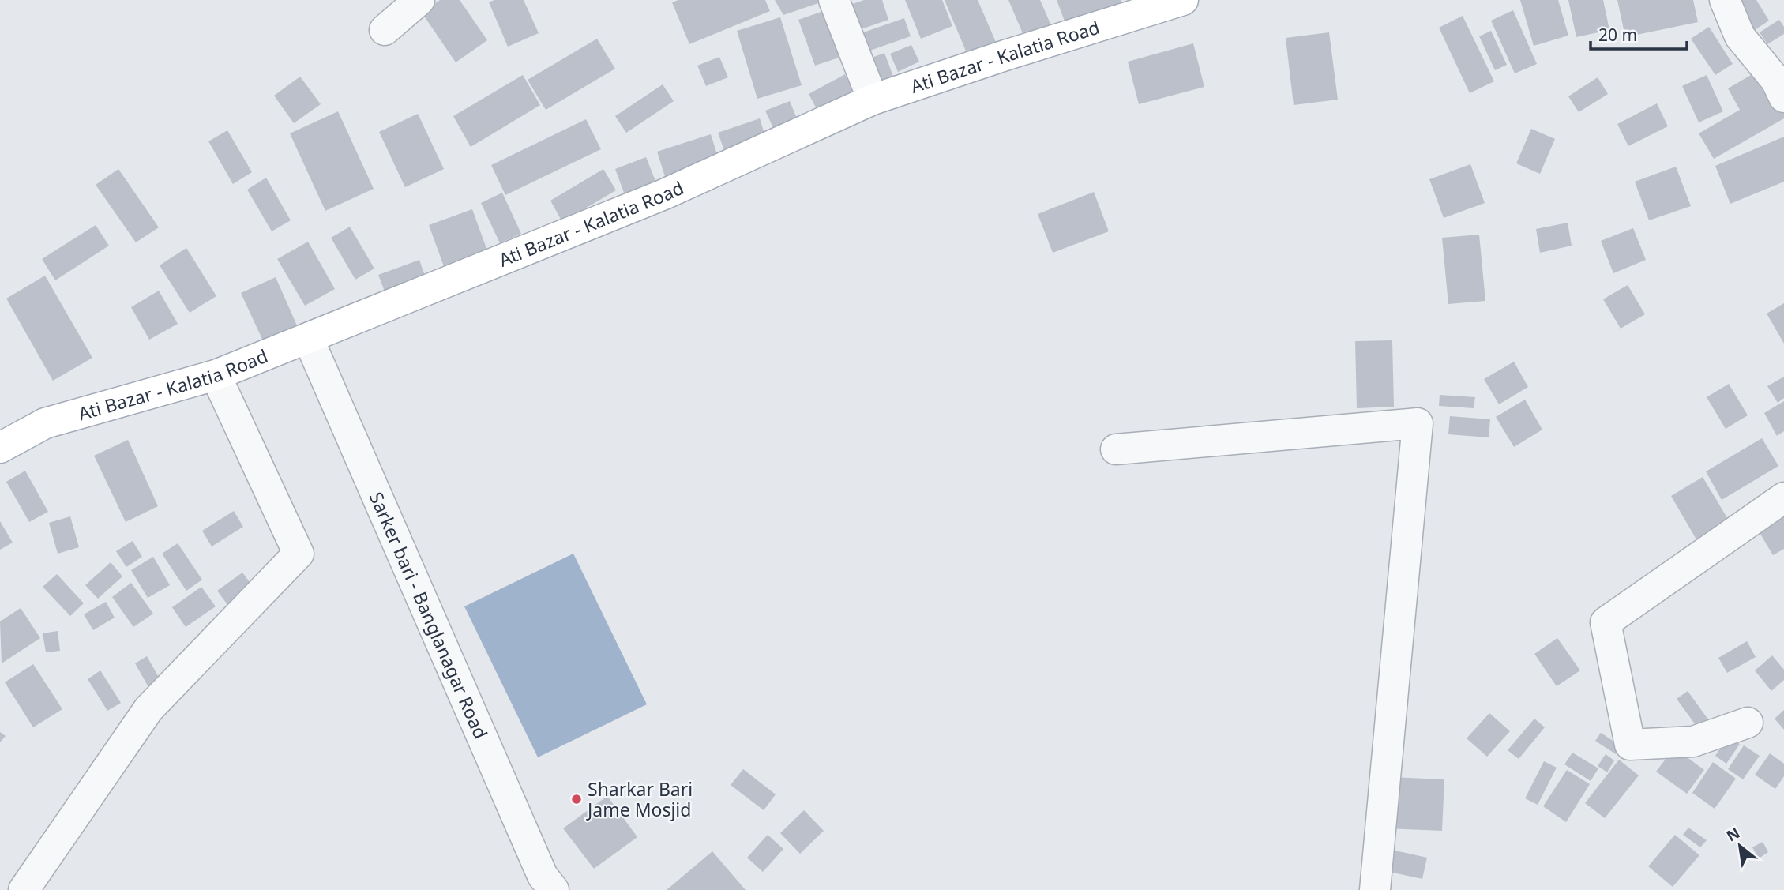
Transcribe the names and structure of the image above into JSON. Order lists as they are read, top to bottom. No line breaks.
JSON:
{"streets":{"main road":["Ati Bazar - Kalatia Road"],"street":["Sarker bari - Banglanagar Road"]},"crossings":[["Ati Bazar - Kalatia Road","Sarker bari - Banglanagar Road"]],"places":["Sharkar Bari Jame Mosjid"],"scale_bar":"20 m","north":"top left"}
